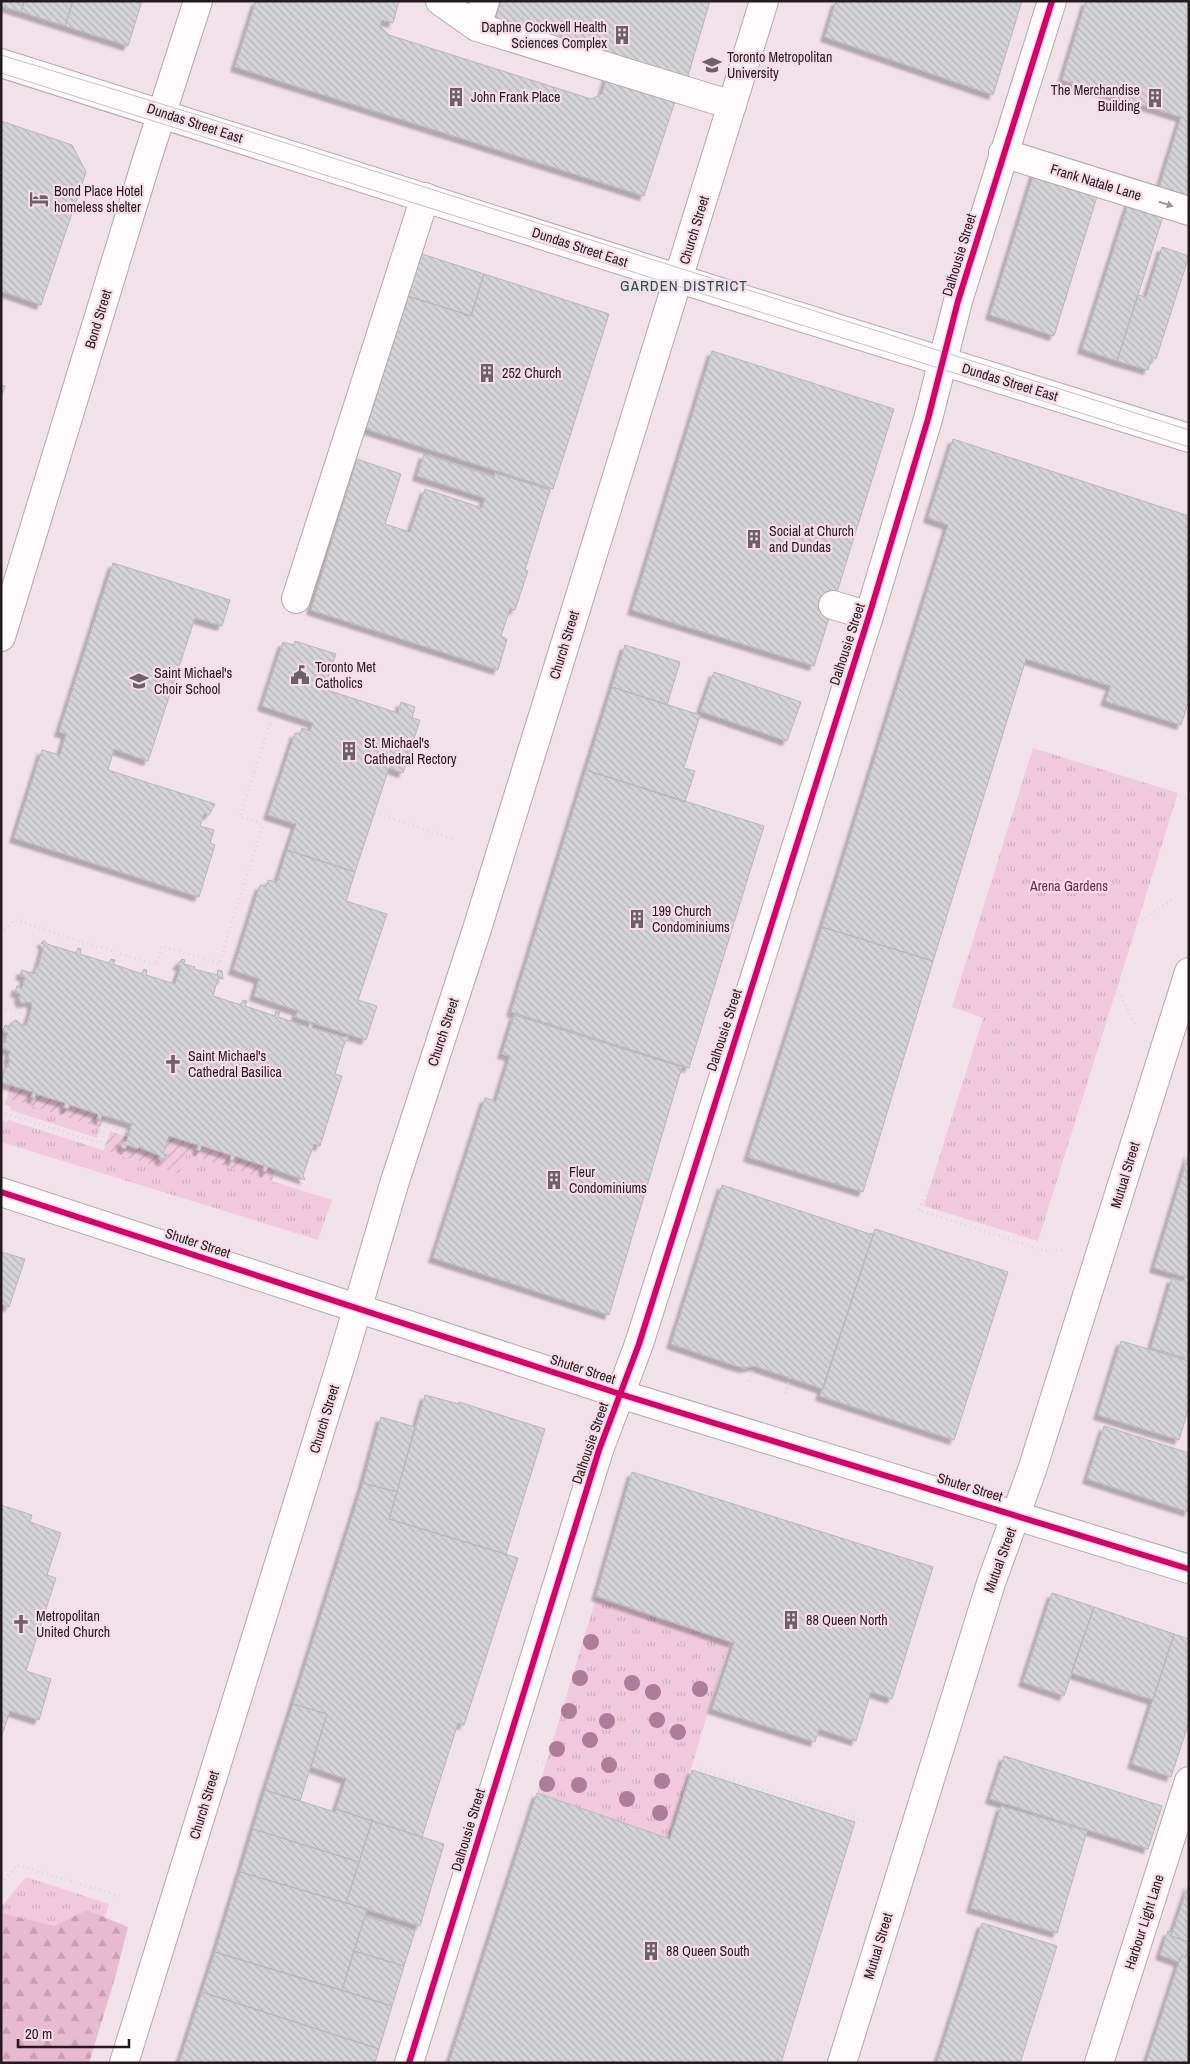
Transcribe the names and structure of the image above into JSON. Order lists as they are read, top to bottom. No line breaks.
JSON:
{"streets":{"street":["Dundas Street East","Frank Natale Lane","Church Street","Dalhousie Street","Bond Street","Mutual Street","Shuter Street","Harbour Light Lane"]},"crossings":[["Dundas Street East","Church Street"],["Dundas Street East","Dalhousie Street"],["Dundas Street East","Bond Street"],["Frank Natale Lane","Dalhousie Street"],["Church Street","Shuter Street"],["Dalhousie Street","Shuter Street"],["Mutual Street","Shuter Street"]],"one_way":["Frank Natale Lane"],"districts":["GARDEN DISTRICT"],"parks":["Arena Gardens"],"places":{"building":["Daphne Cockwell Health Sciences Complex","John Frank Place","The Merchandise Building","252 Church","Social at Church and Dundas","St. Michael's Cathedral Rectory","199 Church Condominiums","Fleur Condominiums","88 Queen North","88 Queen South"],"school or university":["Toronto Metropolitan University","Saint Michael's Choir School"],"hotel":["Bond Place Hotel homeless shelter"],"public building":["Toronto Met Catholics"],"church":["Saint Michael's Cathedral Basilica","Metropolitan United Church"]},"scale_bar":"20 m"}
